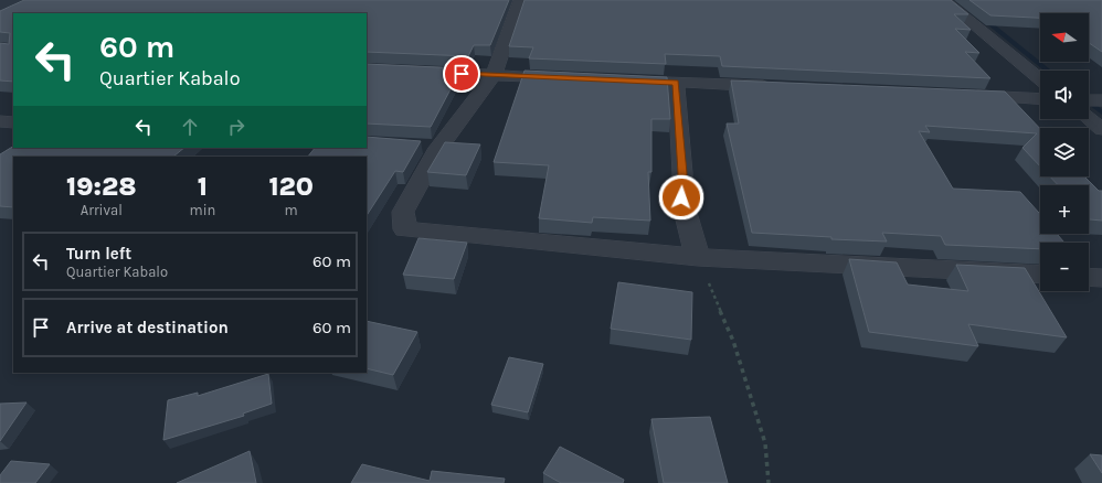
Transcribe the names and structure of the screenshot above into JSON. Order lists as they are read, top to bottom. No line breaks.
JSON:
{"north":"left","page":{"map_buttons":["+","−"],"turn":["60 m","Quartier Kabalo"],"eta":["19:28","Arrival","1","min","120","m"],"list":[{"name":"Turn left","note":"Quartier Kabalo","value":"60 m"},{"name":"Arrive at destination","value":"60 m"}]}}
